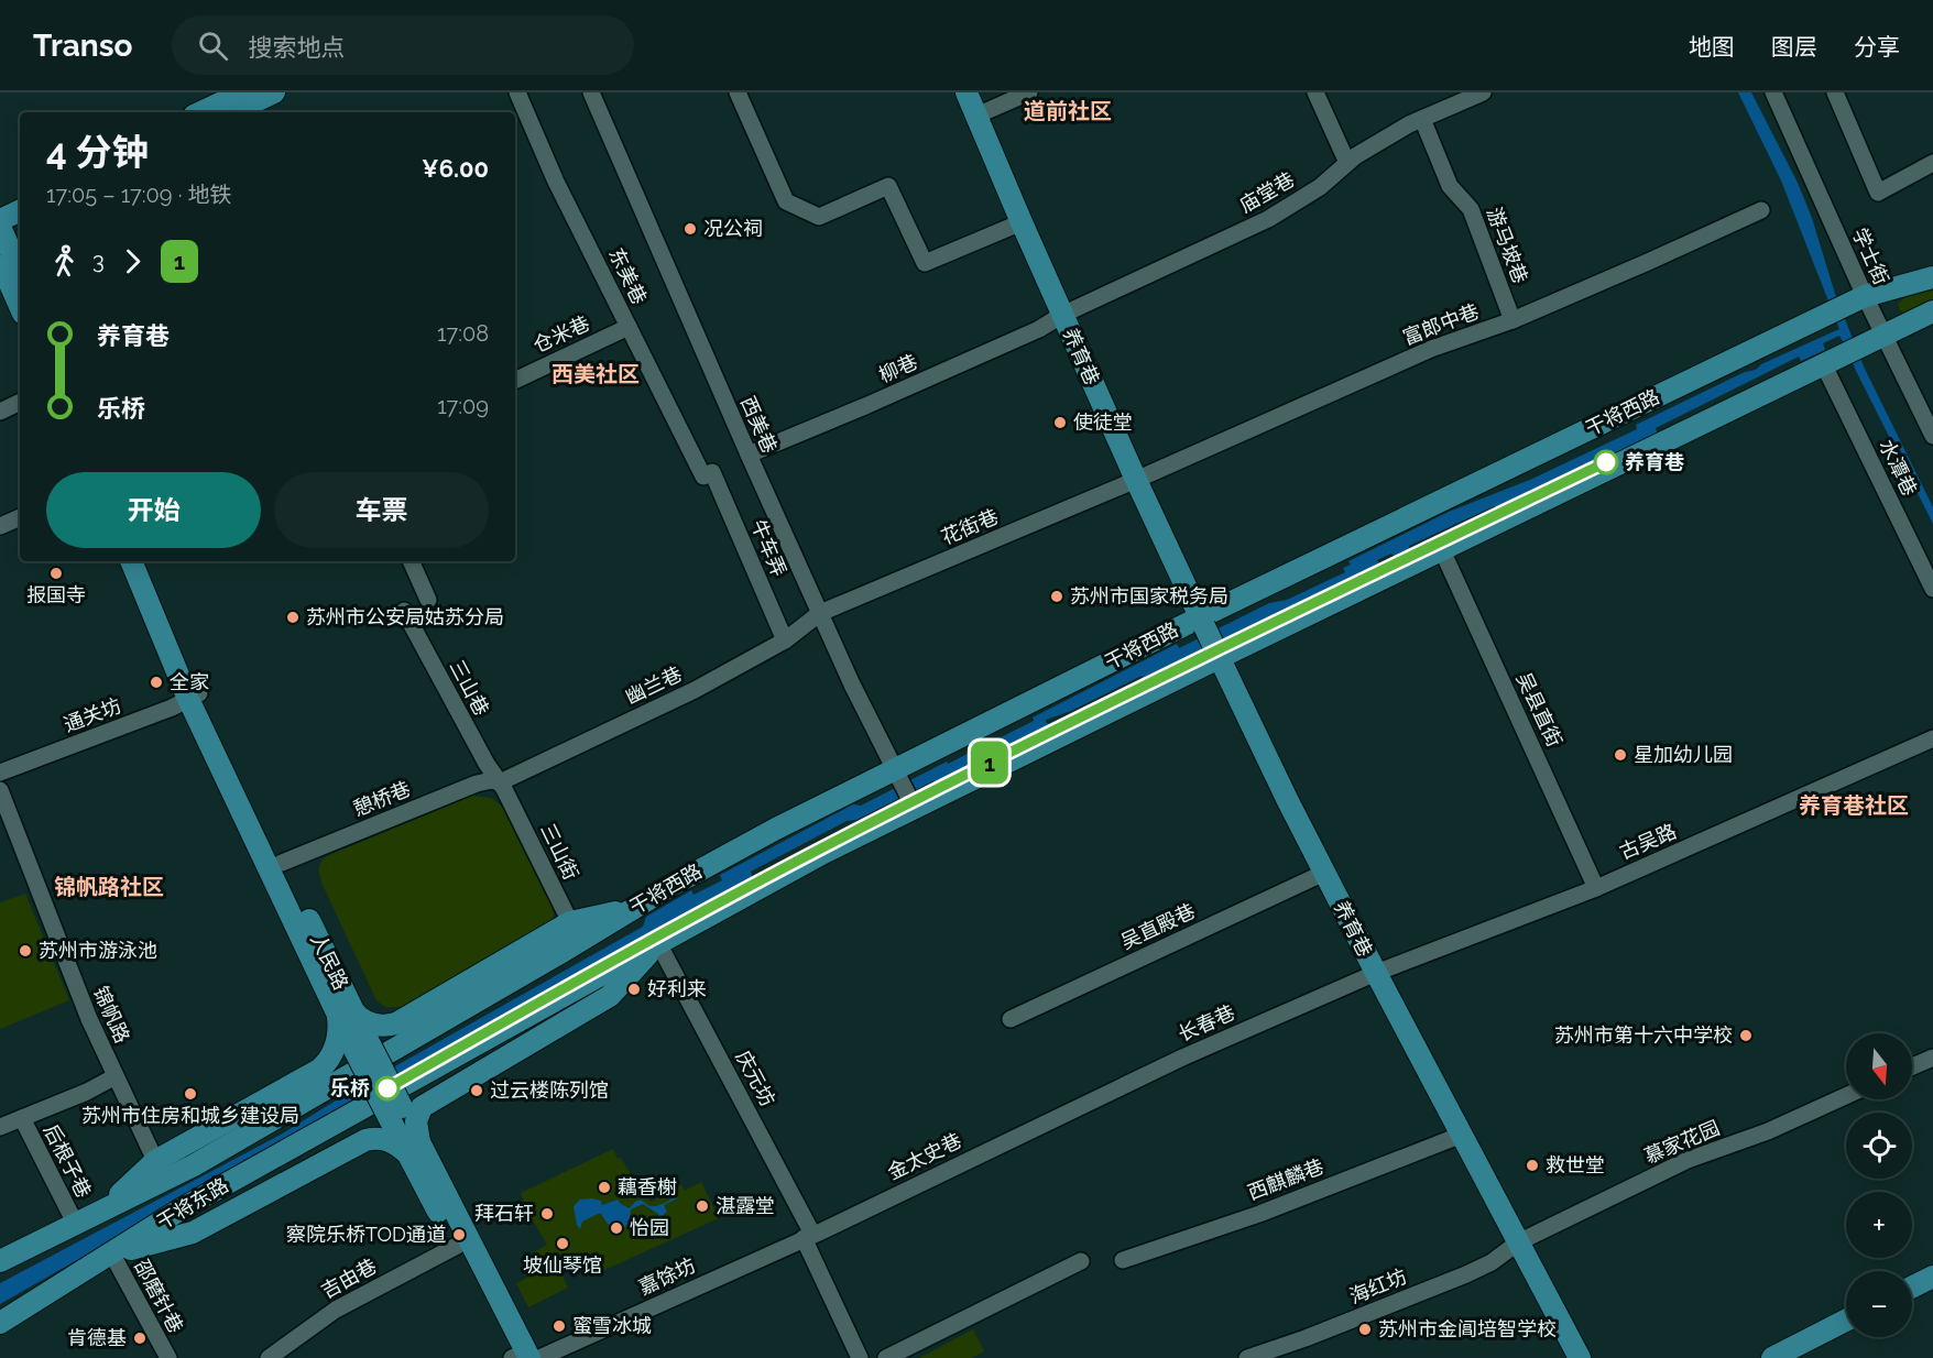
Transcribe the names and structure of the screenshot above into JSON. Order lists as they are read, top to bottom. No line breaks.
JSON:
{"streets":{"main road":["养育巷","干将西路","人民路","干将东路"],"street":["庙堂巷","游马坡巷","学士街","东美巷","富郎中巷","仓米巷","柳巷","西美巷","水潭巷","花街巷","牛车弄","幽兰巷","三山巷","吴县直街","通关坊","憩桥巷","古吴路","三山街","吴直殿巷","锦帆路","长春巷","庆元坊","慕家花园","金太史巷","后根子巷","西麒麟巷","嘉馀坊","吉由巷","海红坊","邵磨针巷"]},"crossings":[["庙堂巷","游马坡巷"],["庙堂巷","养育巷"],["庙堂巷","柳巷"],["游马坡巷","富郎中巷"],["学士街","干将西路"],["东美巷","仓米巷"],["东美巷","牛车弄"],["富郎中巷","养育巷"],["富郎中巷","花街巷"],["养育巷","柳巷"],["养育巷","干将西路"],["养育巷","花街巷"],["养育巷","古吴路"],["养育巷","吴直殿巷"],["养育巷","长春巷"],["养育巷","慕家花园"],["养育巷","西麒麟巷"],["养育巷","海红坊"],["柳巷","西美巷"],["干将西路","西美巷"],["干将西路","三山街"],["西美巷","花街巷"],["西美巷","幽兰巷"],["花街巷","幽兰巷"],["牛车弄","幽兰巷"],["幽兰巷","三山巷"],["幽兰巷","憩桥巷"],["幽兰巷","三山街"],["三山巷","憩桥巷"],["三山巷","三山街"],["吴县直街","古吴路"],["通关坊","人民路"],["憩桥巷","三山街"],["憩桥巷","人民路"],["古吴路","长春巷"],["人民路","干将东路"],["人民路","吉由巷"],["锦帆路","干将东路"],["长春巷","金太史巷"],["庆元坊","金太史巷"],["庆元坊","嘉馀坊"],["慕家花园","海红坊"],["金太史巷","嘉馀坊"],["干将东路","邵磨针巷"]],"districts":["道前社区","西美社区","养育巷社区","锦帆路社区"],"places":["况公祠","使徒堂","养育巷","报国寺","苏州市国家税务局","苏州市公安局姑苏分局","全家","星加幼儿园","苏州市游泳池","好利来","苏州市第十六中学校","乐桥","过云楼陈列馆","苏州市住房和城乡建设局","救世堂","藕香榭","湛露堂","拜石轩","怡园","察院乐桥TOD通道","坡仙琴馆","蜜雪冰城","苏州市金阊培智学校","肯德基"],"lines":["metro line 1"],"north":"bottom","page":{"header":"Transo","search":"搜索地点","nav":["地图","图层","分享"],"on_map":"1","heading":["4 分钟","17:05 – 17:09 · 地铁","¥6.00"],"legs":["3","1"],"list":[{"name":"养育巷","value":"17:08"},{"name":"乐桥","value":"17:09"}],"buttons":["开始","车票"],"map_buttons":["+","−"]}}
